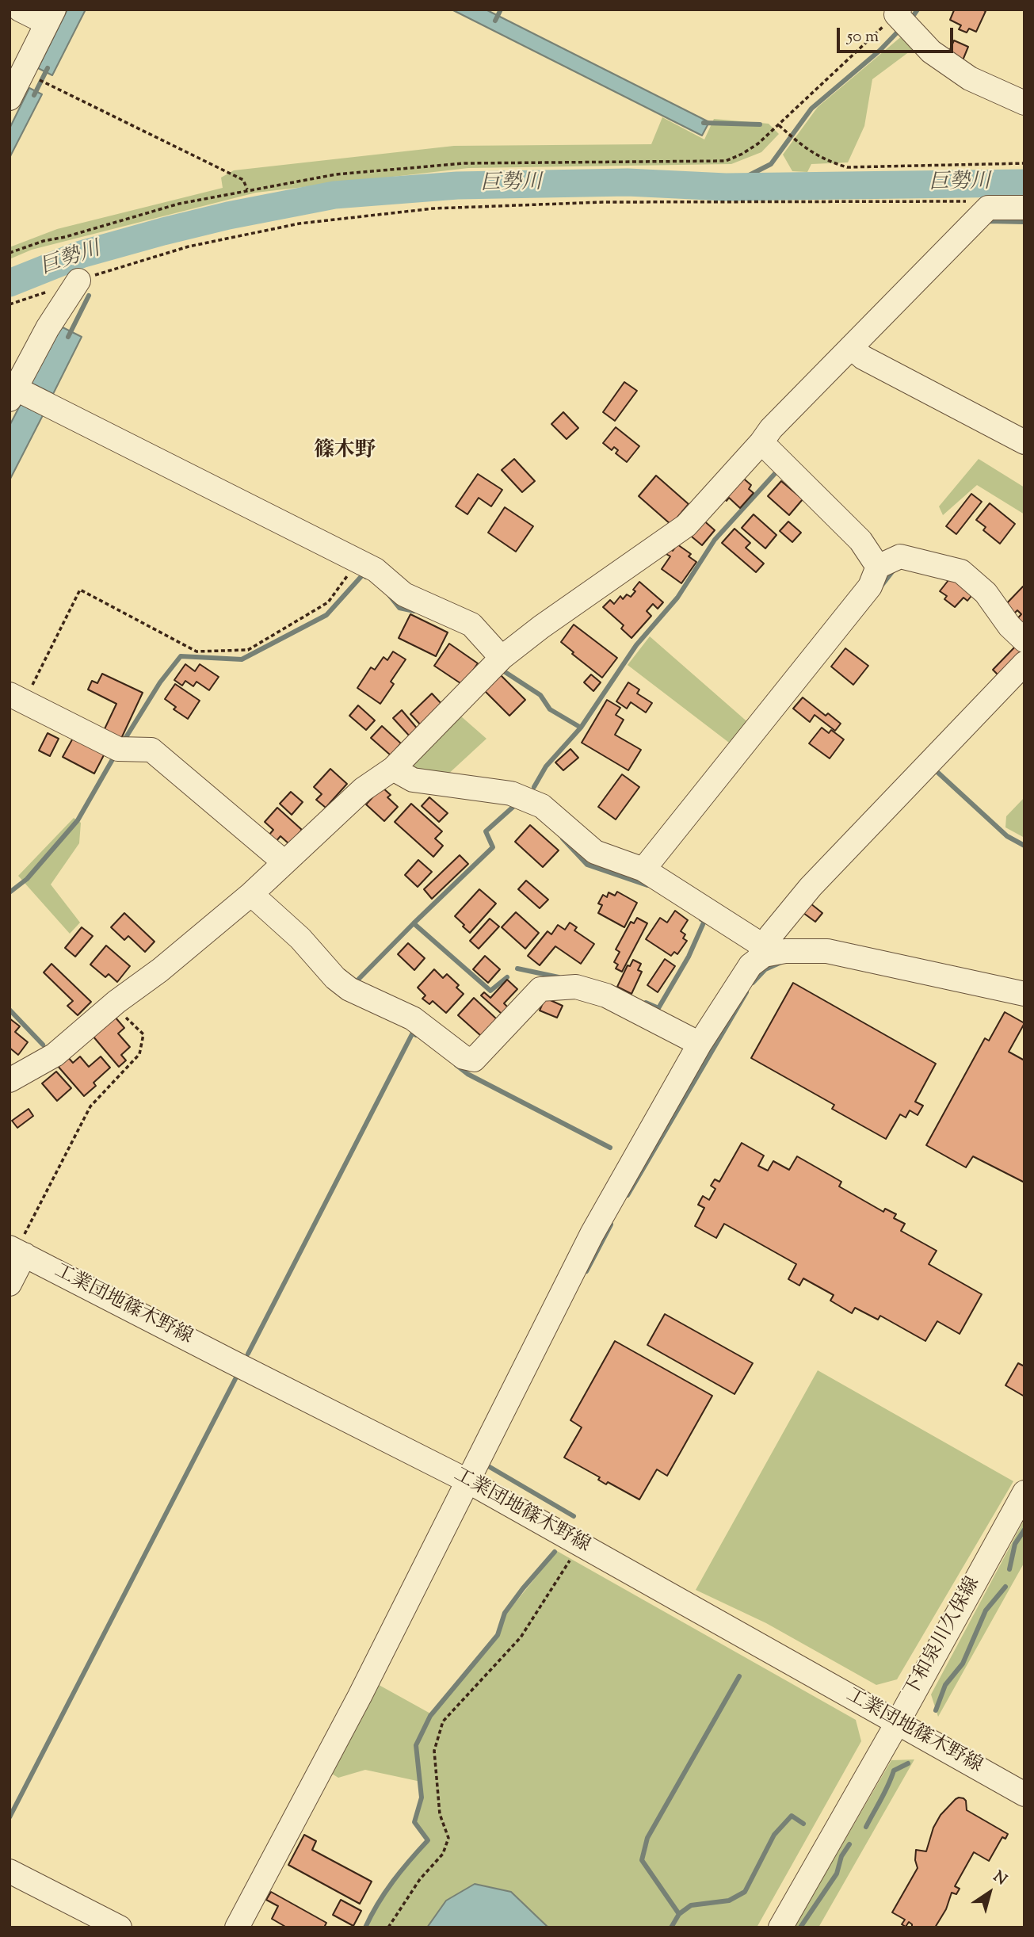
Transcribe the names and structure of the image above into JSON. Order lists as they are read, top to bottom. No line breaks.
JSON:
{"streets":{"street":["工業団地篠木野線","下和泉川久保線"]},"crossings":[["工業団地篠木野線","下和泉川久保線"]],"districts":["篠木野"],"water":["巨勢川"],"scale_bar":"50 m","north":"top right"}
